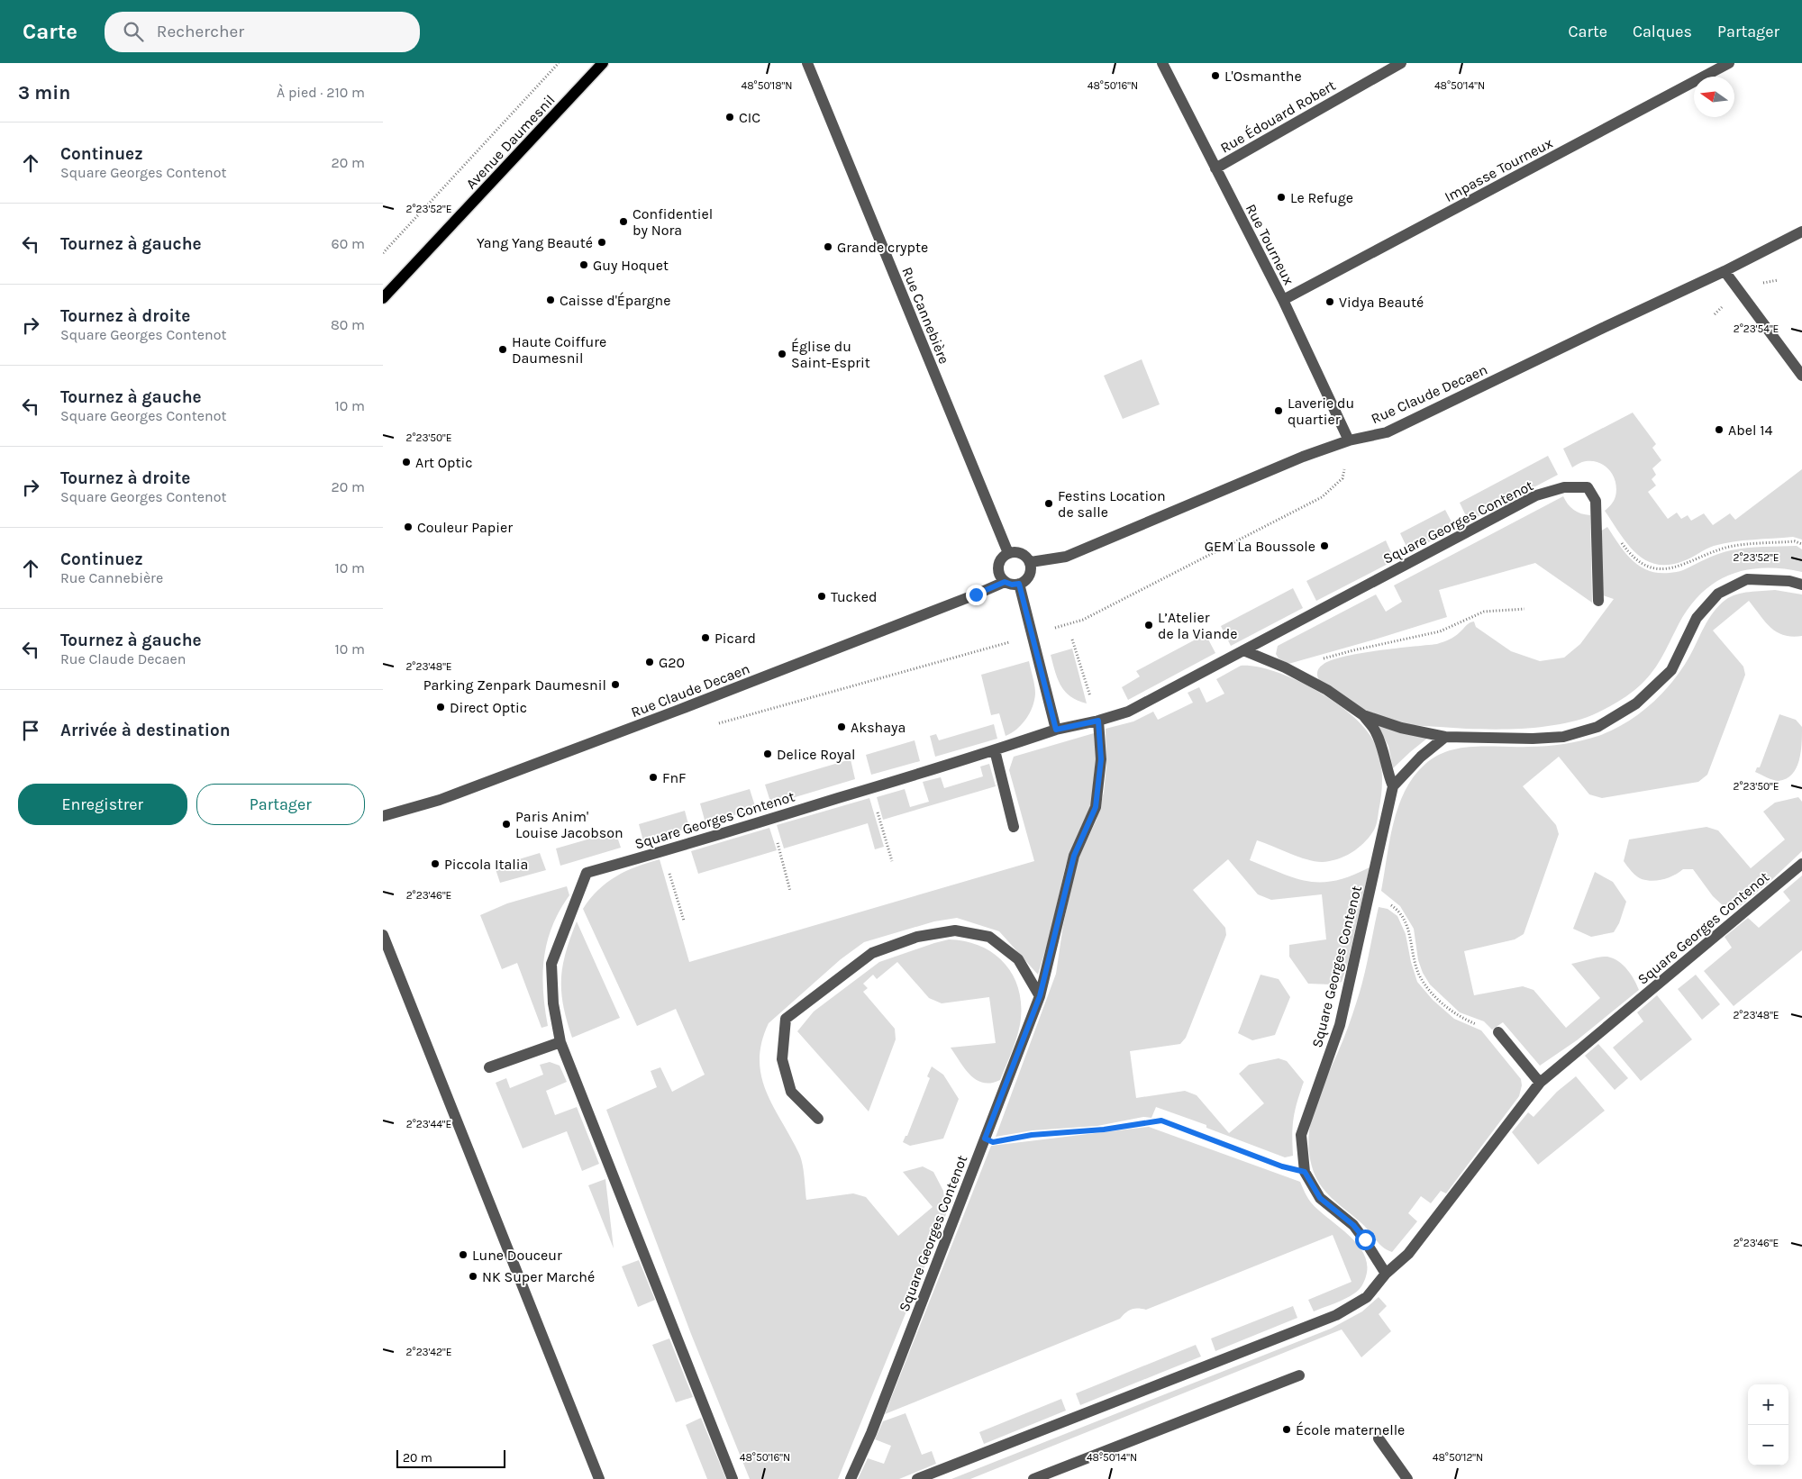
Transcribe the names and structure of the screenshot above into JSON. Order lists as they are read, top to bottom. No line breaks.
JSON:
{"streets":{"main road":["Avenue Daumesnil"],"street":["Rue Édouard Robert","Impasse Tourneux","Rue Tourneux","Rue Cannebière","Rue Claude Decaen","Square Georges Contenot"]},"crossings":[["Rue Édouard Robert","Rue Tourneux"],["Impasse Tourneux","Rue Tourneux"],["Rue Tourneux","Rue Claude Decaen"],["Rue Cannebière","Rue Claude Decaen"]],"places":["L'Osmanthe","CIC","Le Refuge","Confidentiel by Nora","Yang Yang Beauté","Grande crypte","Guy Hoquet","Caisse d'Épargne","Vidya Beauté","Haute Coiffure Daumesnil","Église du Saint-Esprit","Laverie du quartier","Abel 14","Art Optic","Festins Location de salle","Couleur Papier","GEM La Boussole","Tucked","L’Atelier de la Viande","Picard","G20","Parking Zenpark Daumesnil","Direct Optic","Akshaya","Delice Royal","FnF","Paris Anim' Louise Jacobson","Piccola Italia","Lune Douceur","NK Super Marché","École maternelle"],"scale_bar":"20 m","north":"left","page":{"header":"Carte","search":"Rechercher","nav":["Carte","Calques","Partager"],"heading":["3 min","À pied · 210 m"],"list":[["Continuez","Square Georges Contenot","20 m"],["Tournez à gauche","60 m"],["Tournez à droite","Square Georges Contenot","80 m"],["Tournez à gauche","Square Georges Contenot","10 m"],["Tournez à droite","Square Georges Contenot","20 m"],["Continuez","Rue Cannebière","10 m"],["Tournez à gauche","Rue Claude Decaen","10 m"],"Arrivée à destination"],"buttons":["Enregistrer","Partager"],"map_buttons":["+","−"],"scale":"20 m"},"coordinates":["48°50'18\"N","48°50'16\"N","48°50'14\"N","2°23'52\"E","2°23'54\"E","2°23'50\"E","2°23'48\"E","2°23'46\"E","2°23'44\"E","2°23'42\"E","48°50'12\"N"]}
